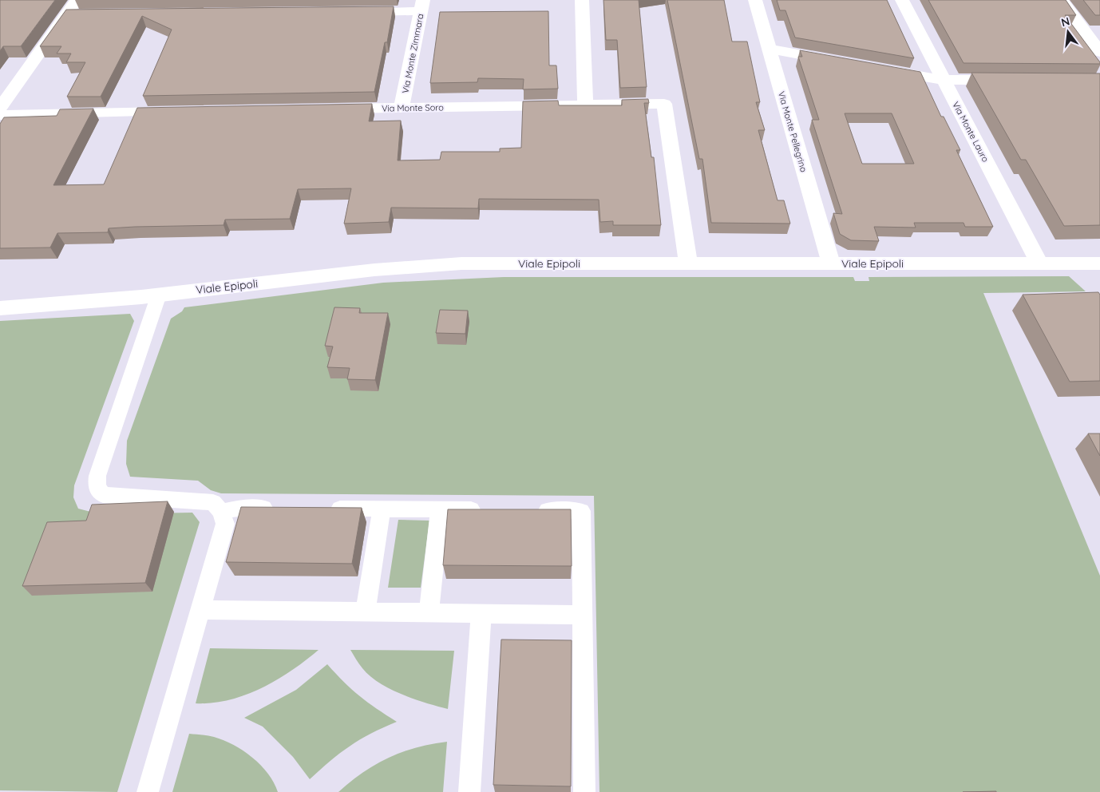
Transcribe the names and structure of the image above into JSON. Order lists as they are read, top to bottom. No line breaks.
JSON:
{"streets":{"street":["Via Monte Zimmara","Via Monte Soro","Via Monte Pellegrino","Via Monte Lauro","Viale Epipoli"]},"crossings":[["Via Monte Zimmara","Via Monte Soro"],["Via Monte Soro","Viale Epipoli"],["Via Monte Pellegrino","Viale Epipoli"],["Via Monte Lauro","Viale Epipoli"]],"north":"top"}
